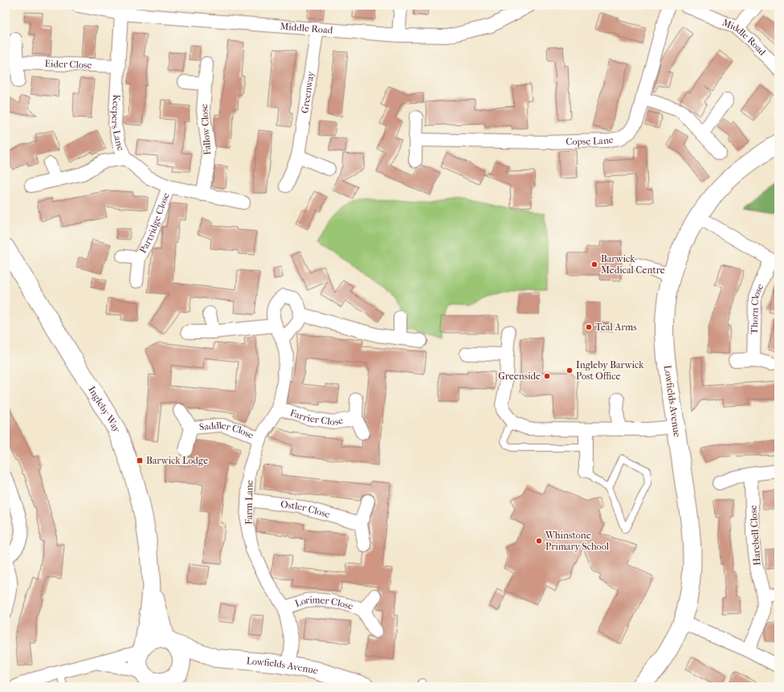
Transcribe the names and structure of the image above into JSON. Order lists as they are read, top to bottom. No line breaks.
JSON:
{"streets":{"street":["Middle Road","Eider Close","Greenway","Keepers Lane","Fallow Close","Copse Lane","Partridge Close","Thorn Close","Lowfields Avenue","Ingleby Way","Farrier Close","Saddler Close","Farm Lane","Ostler Close","Harebell Close","Lorimer Close"]},"crossings":[["Middle Road","Greenway"],["Middle Road","Keepers Lane"],["Eider Close","Keepers Lane"],["Keepers Lane","Fallow Close"],["Keepers Lane","Partridge Close"],["Lowfields Avenue","Ingleby Way"],["Lowfields Avenue","Farm Lane"],["Farrier Close","Farm Lane"],["Saddler Close","Farm Lane"],["Farm Lane","Ostler Close"],["Farm Lane","Lorimer Close"]],"places":{"other":["Barwick Medical Centre","Teal Arms","Ingleby Barwick Post Office","Greenside","Whinstone Primary School"],"transit":["Barwick Lodge"]}}
